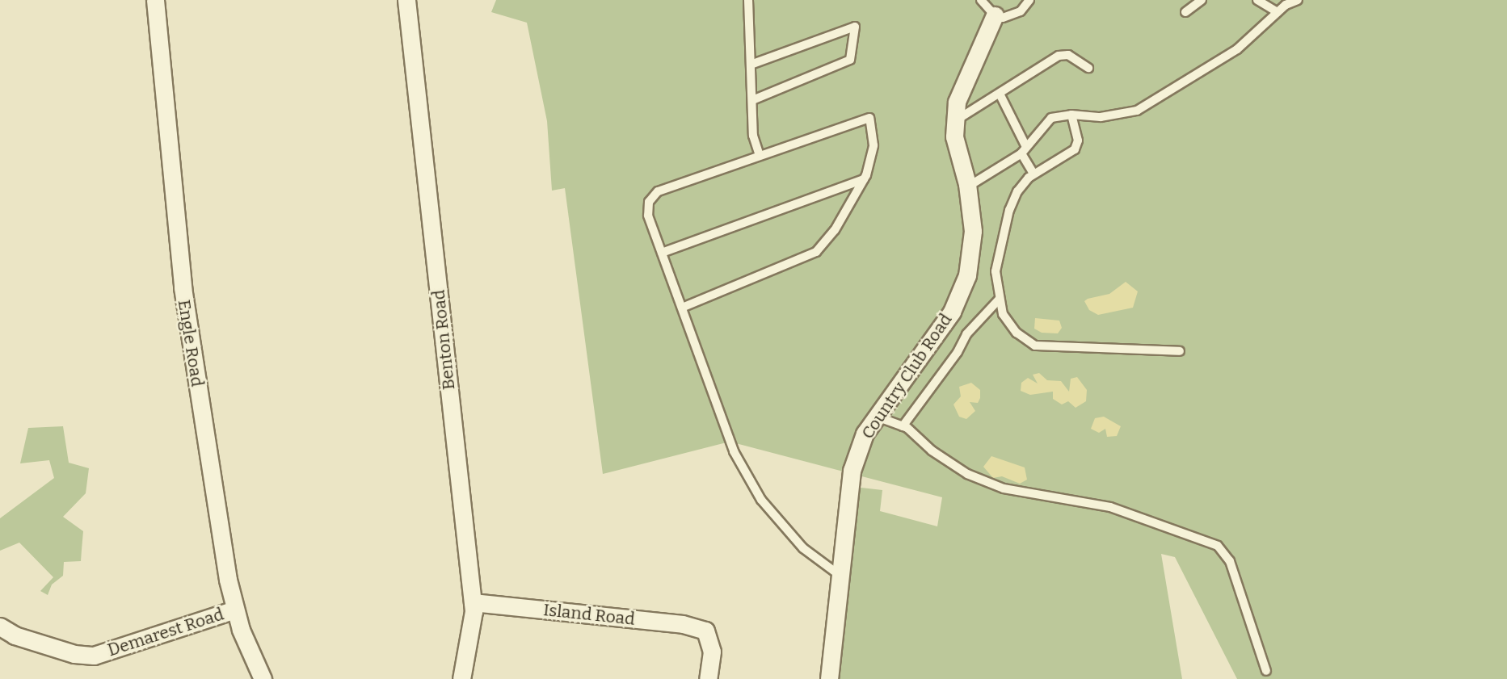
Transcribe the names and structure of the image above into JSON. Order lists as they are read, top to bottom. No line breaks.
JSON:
{"streets":{"street":["Benton Road","Engle Road","Country Club Road","Island Road","Demarest Road"]},"crossings":[["Benton Road","Island Road"],["Engle Road","Demarest Road"]]}
